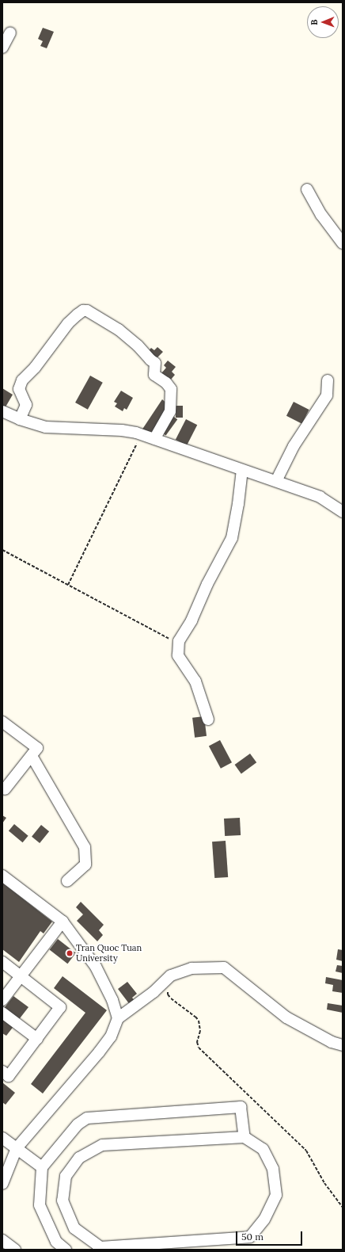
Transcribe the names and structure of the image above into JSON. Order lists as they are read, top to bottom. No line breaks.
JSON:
{"places":["Tran Quoc Tuan University"],"scale_bar":"50 m","north":"left"}
